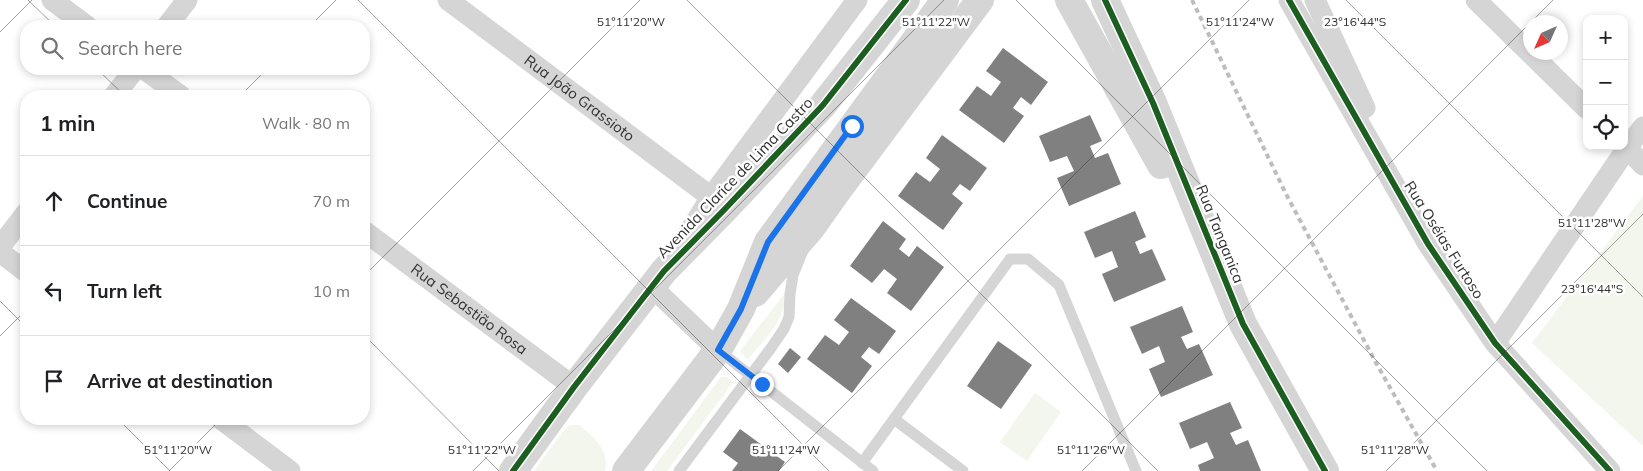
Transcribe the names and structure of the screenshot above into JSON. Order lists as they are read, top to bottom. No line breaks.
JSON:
{"streets":{"street":["Rua João Grassioto","Avenida Clarice de Lima Castro","Rua Tanganica","Rua Oséias Furtoso","Rua Sebastião Rosa"]},"crossings":[["Avenida Clarice de Lima Castro","Rua Sebastião Rosa"]],"north":"bottom left","page":{"map_buttons":["+","−"],"search":"Search here","heading":["1 min","Walk · 80 m"],"list":[["Continue","70 m"],["Turn left","10 m"],"Arrive at destination"]},"coordinates":["51°11'20\"W","51°11'22\"W","51°11'24\"W","23°16'44\"S","51°11'28\"W","51°11'26\"W"]}
